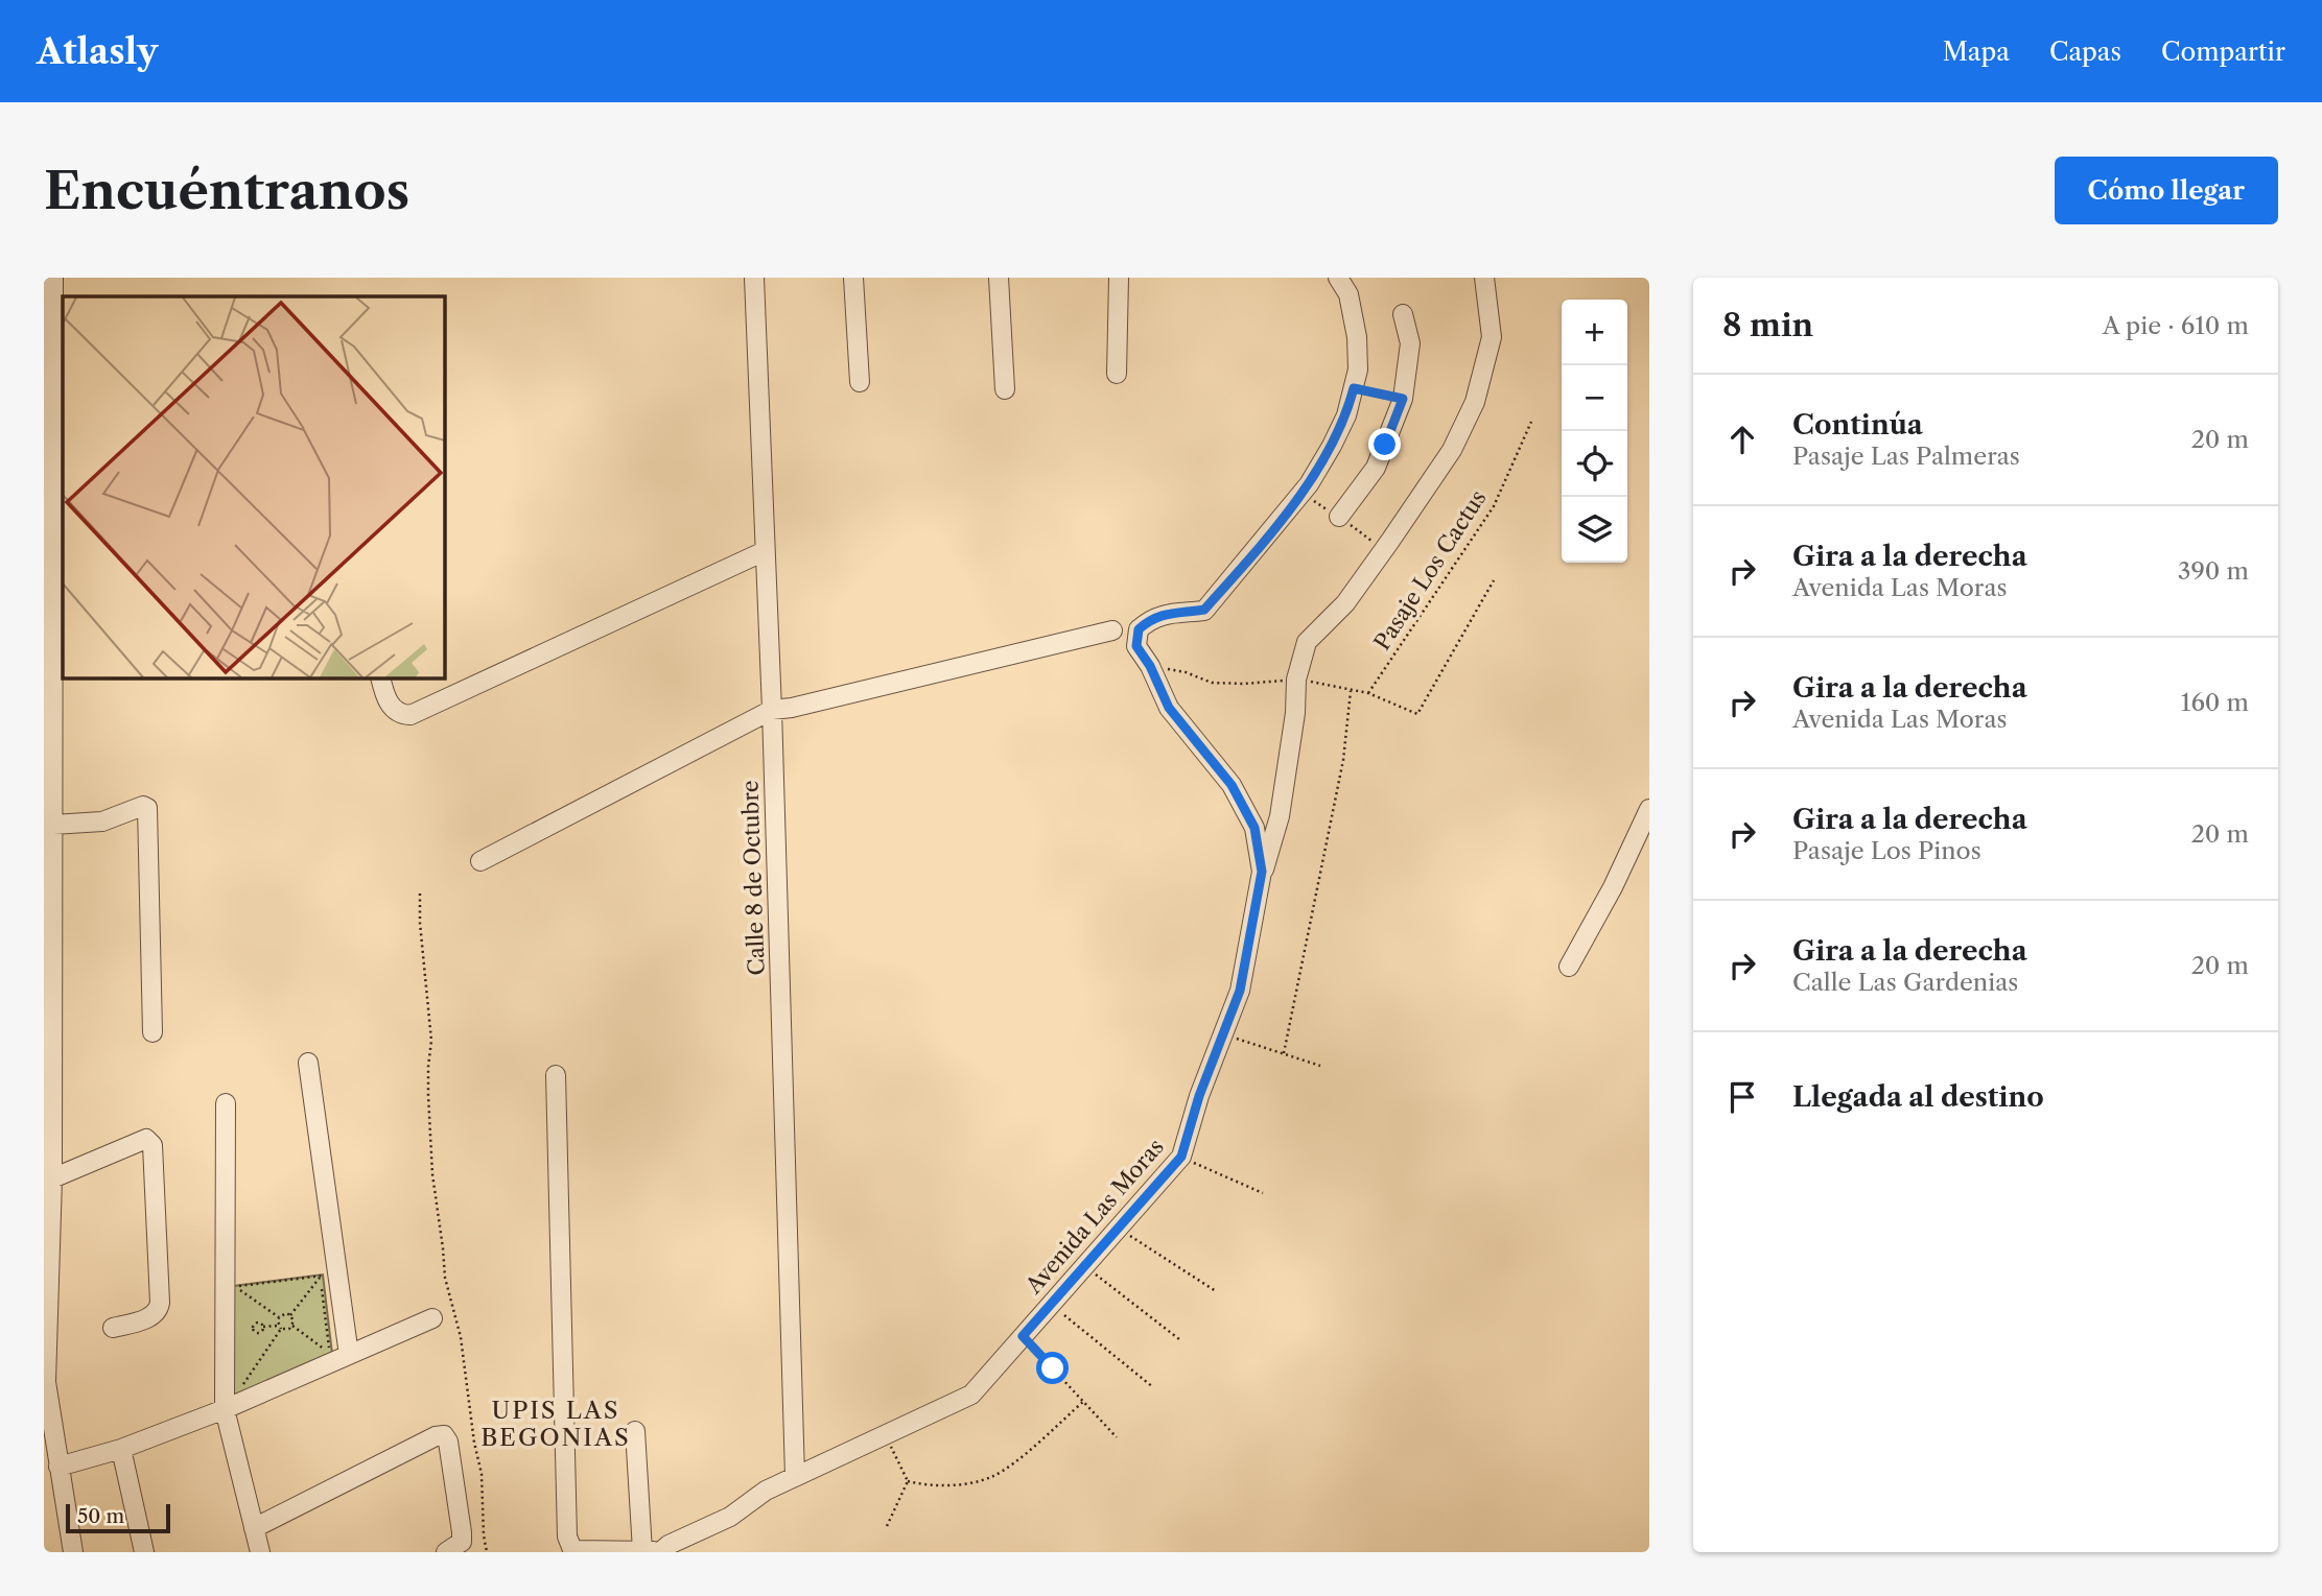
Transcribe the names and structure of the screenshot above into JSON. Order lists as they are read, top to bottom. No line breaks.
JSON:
{"streets":{"street":["Calle 8 de Octubre","Avenida Las Moras"],"path":["Pasaje Los Cactus"]},"crossings":[["Calle 8 de Octubre","Avenida Las Moras"]],"districts":["UPIS LAS BEGONIAS"],"scale_bar":"50 m","page":{"header":"Atlasly","nav":["Mapa","Capas","Compartir"],"buttons":"Cómo llegar","title":"Encuéntranos","heading":["8 min","A pie · 610 m"],"map_buttons":["+","−"],"list":[["Continúa","Pasaje Las Palmeras","20 m"],["Gira a la derecha","Avenida Las Moras","390 m"],["Gira a la derecha","Avenida Las Moras","160 m"],["Gira a la derecha","Pasaje Los Pinos","20 m"],["Gira a la derecha","Calle Las Gardenias","20 m"],"Llegada al destino"],"scale":"50 m"}}
